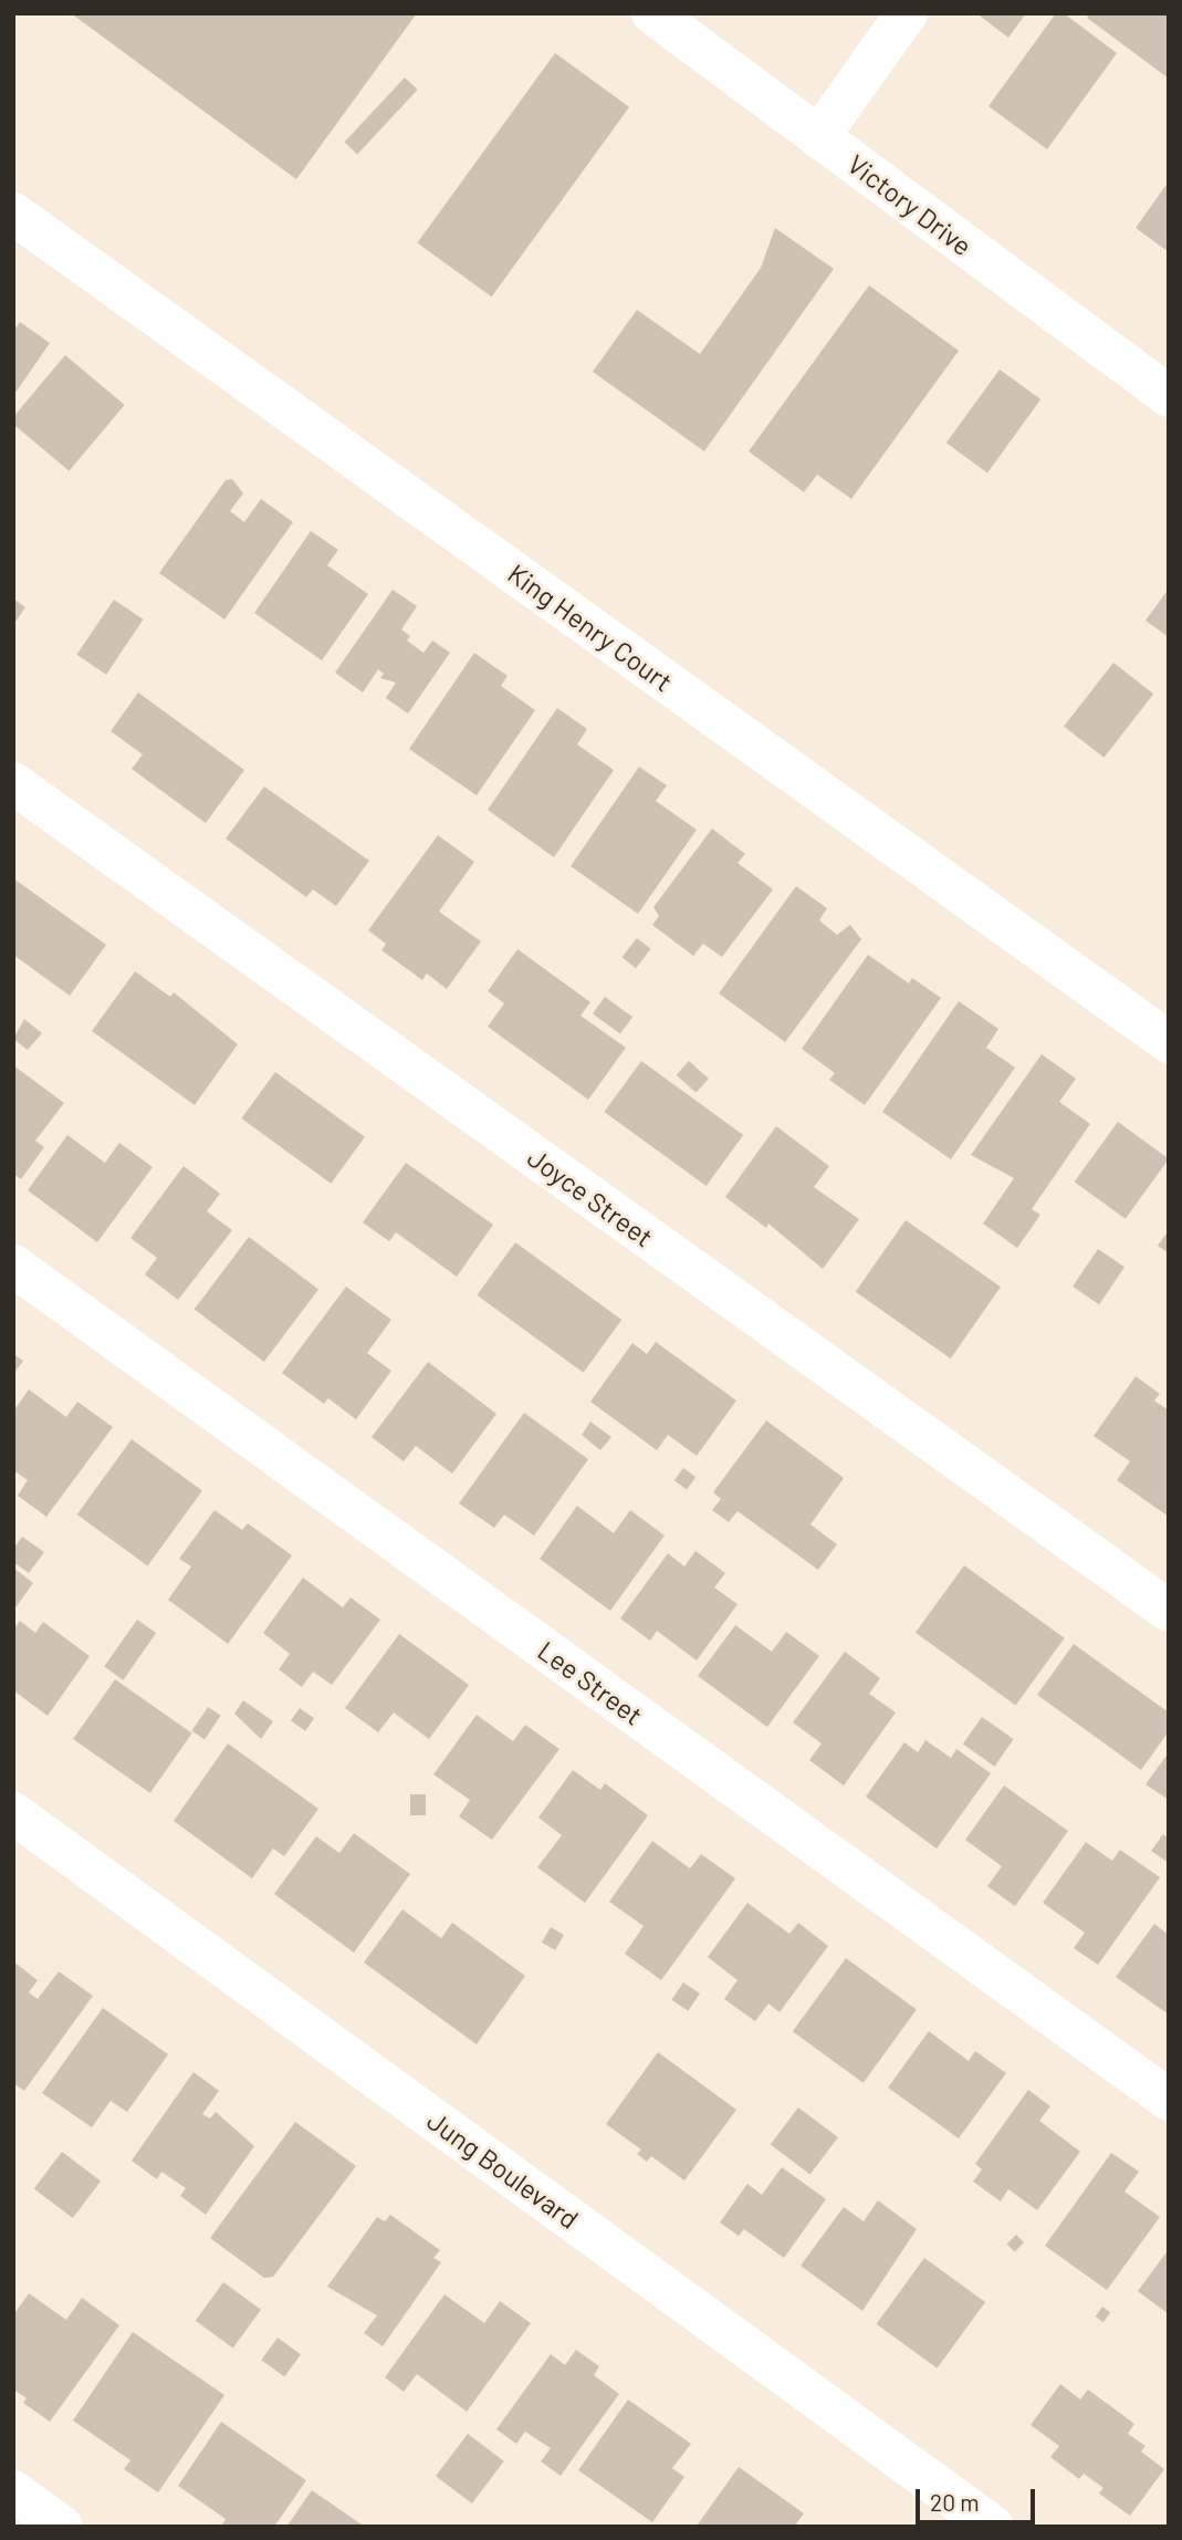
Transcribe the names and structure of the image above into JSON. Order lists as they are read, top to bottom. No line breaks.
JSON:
{"streets":{"street":["Victory Drive","King Henry Court","Joyce Street","Lee Street","Jung Boulevard"]},"scale_bar":"20 m"}
